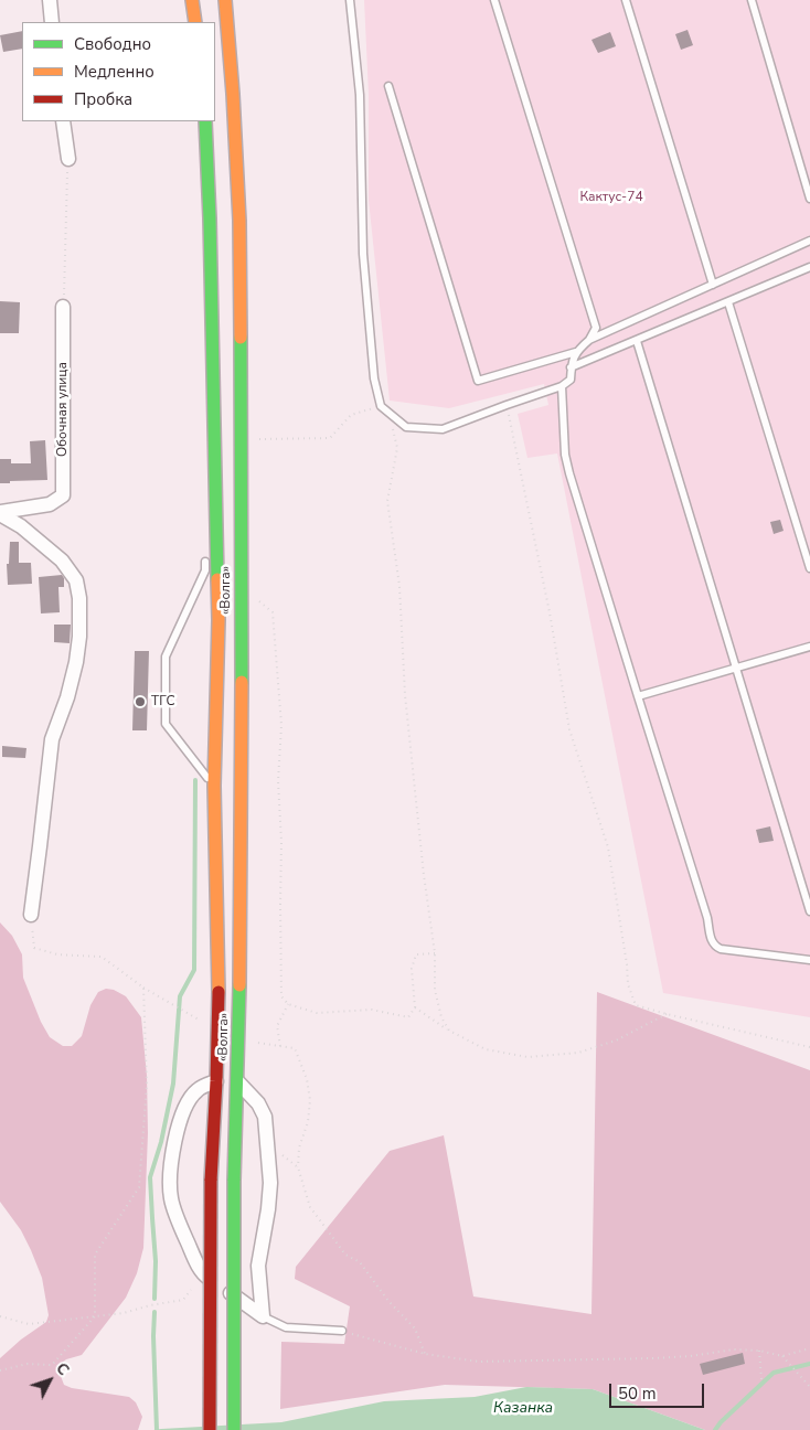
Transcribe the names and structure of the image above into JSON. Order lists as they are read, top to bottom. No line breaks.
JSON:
{"streets":{"highway":["«Волга»"],"street":["Обочная улица"]},"water":["Казанка"],"parks":["Кактус-74"],"places":["ТГС"],"legend":["Свободно","Медленно","Пробка"],"scale_bar":"50 m","north":"top right"}
